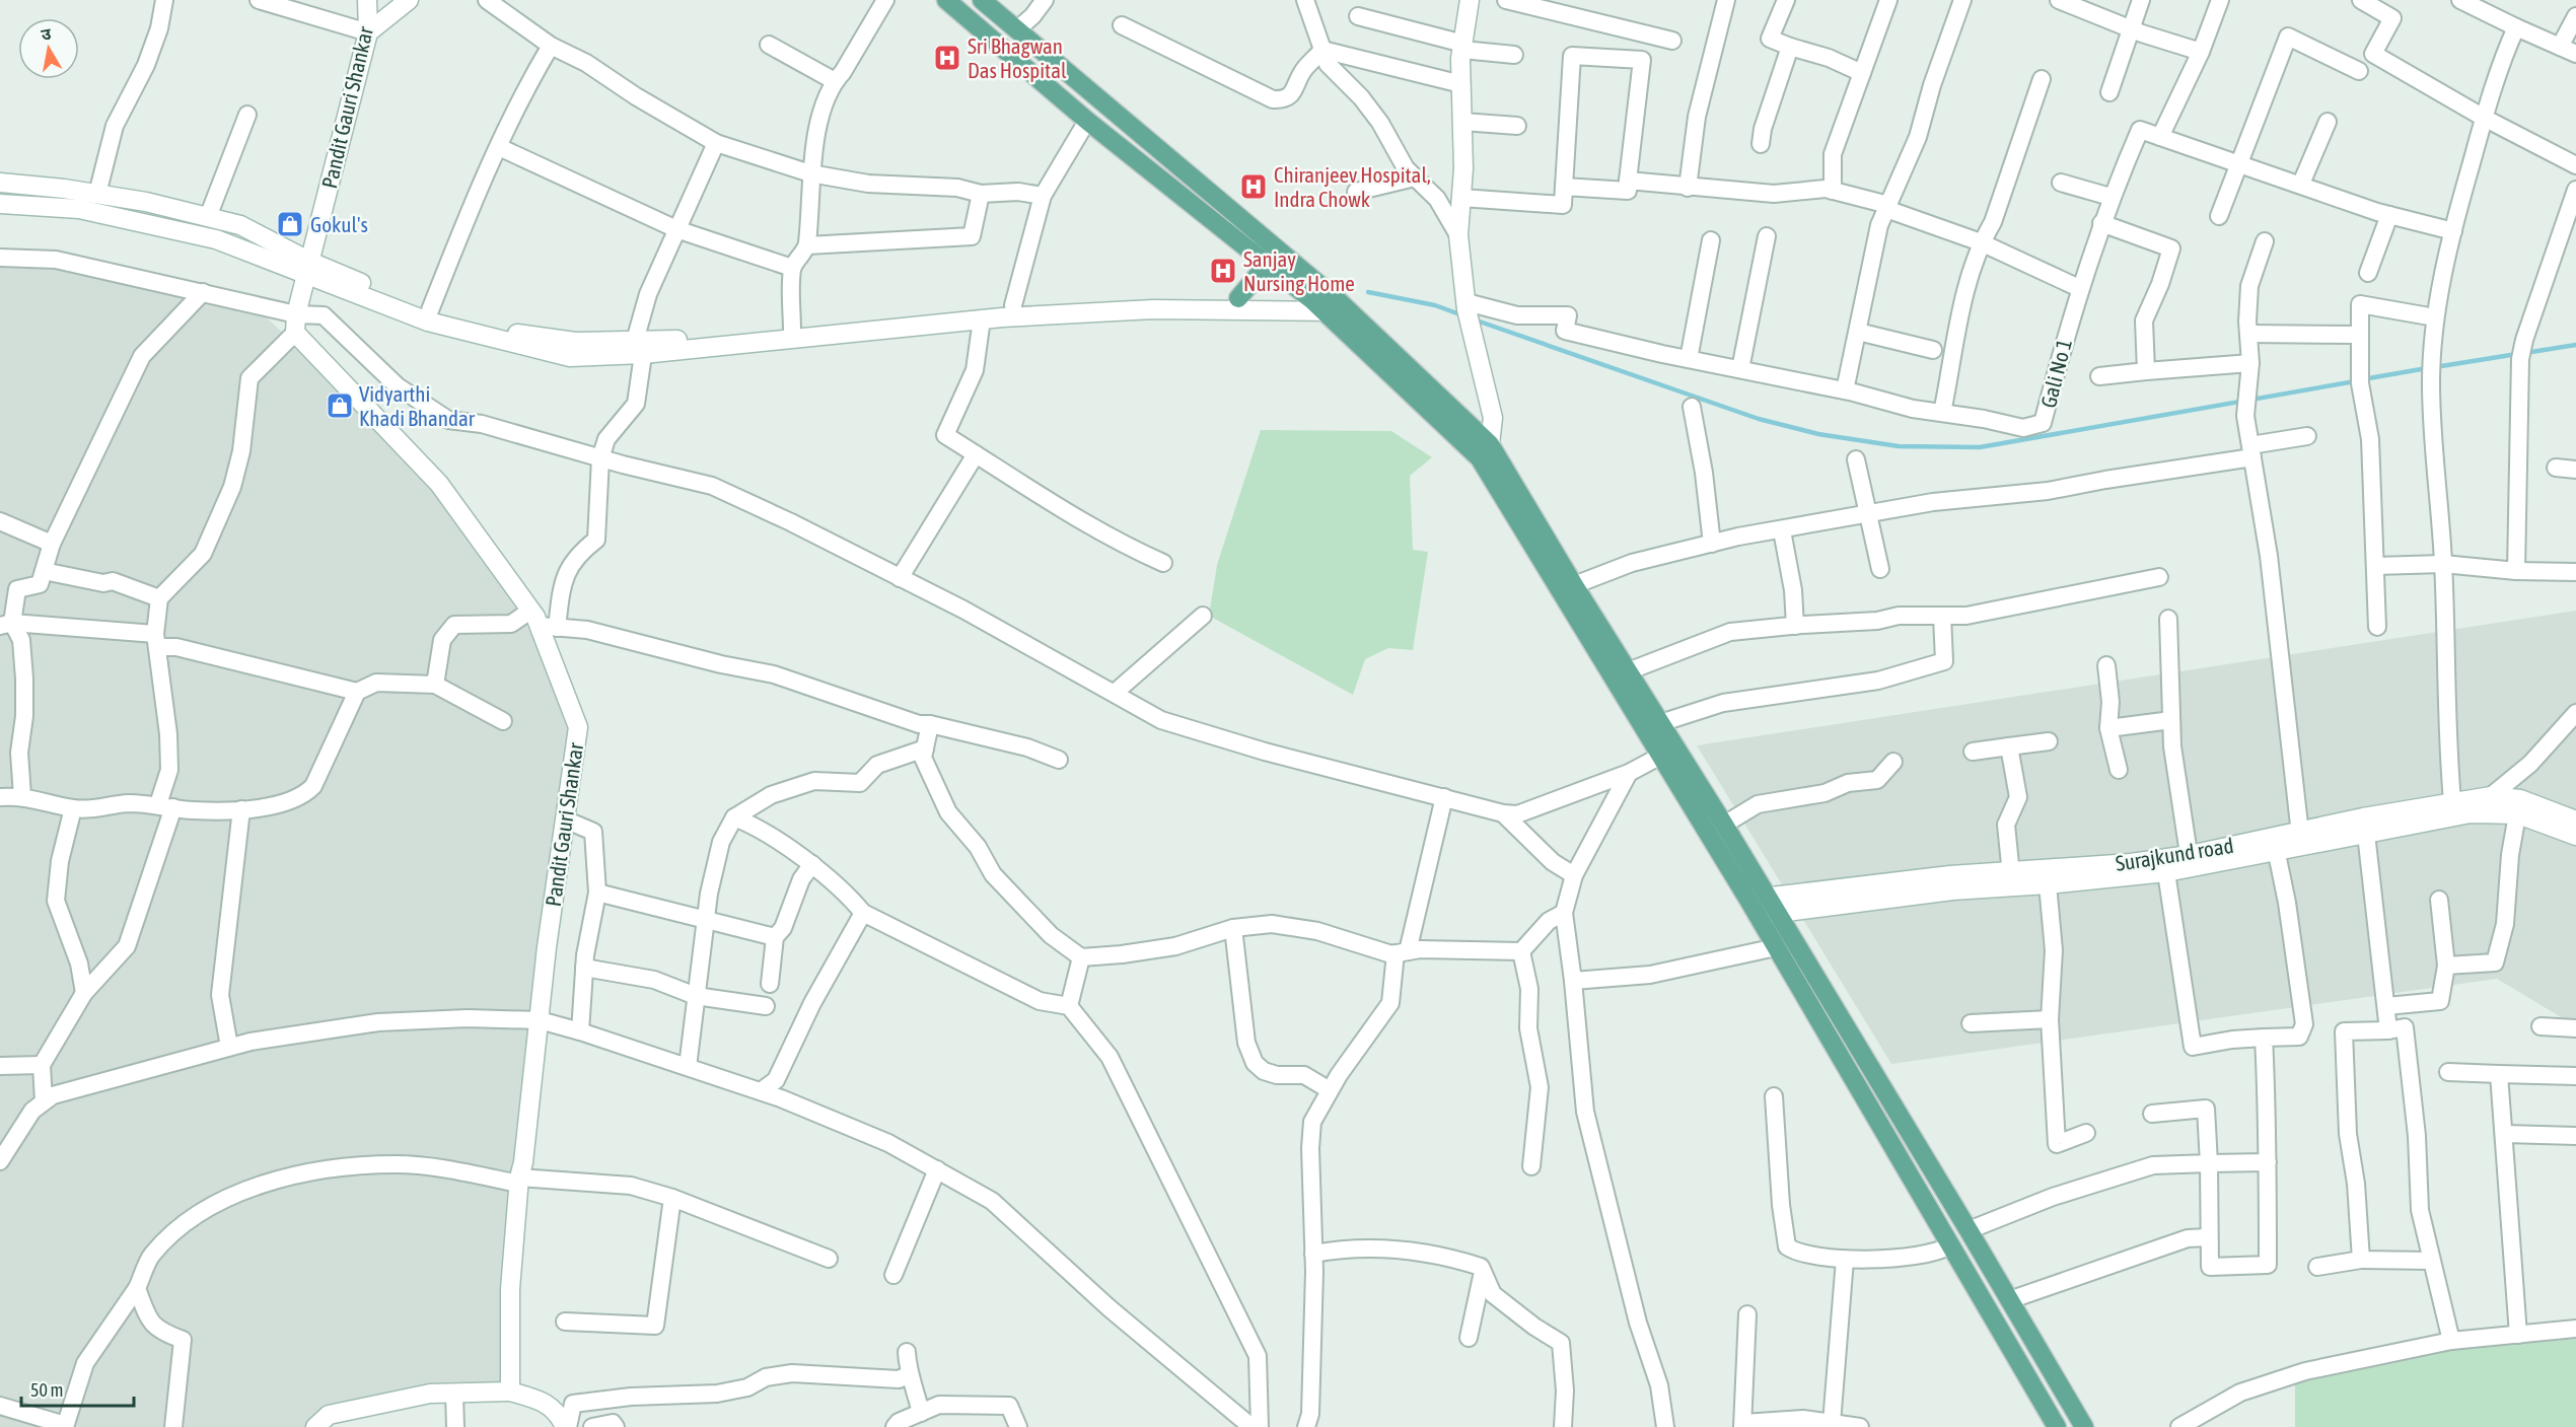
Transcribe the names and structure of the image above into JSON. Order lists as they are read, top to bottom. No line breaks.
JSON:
{"streets":{"street":["Pandit Gauri Shankar","Gali No 1","Surajkund road"]},"places":{"hospital":["Sri Bhagwan Das Hospital","Chiranjeev Hospital, Indra Chowk","Sanjay Nursing Home"],"shop":["Gokul's","Vidyarthi Khadi Bhandar"]},"scale_bar":"50 m","north":"top"}
